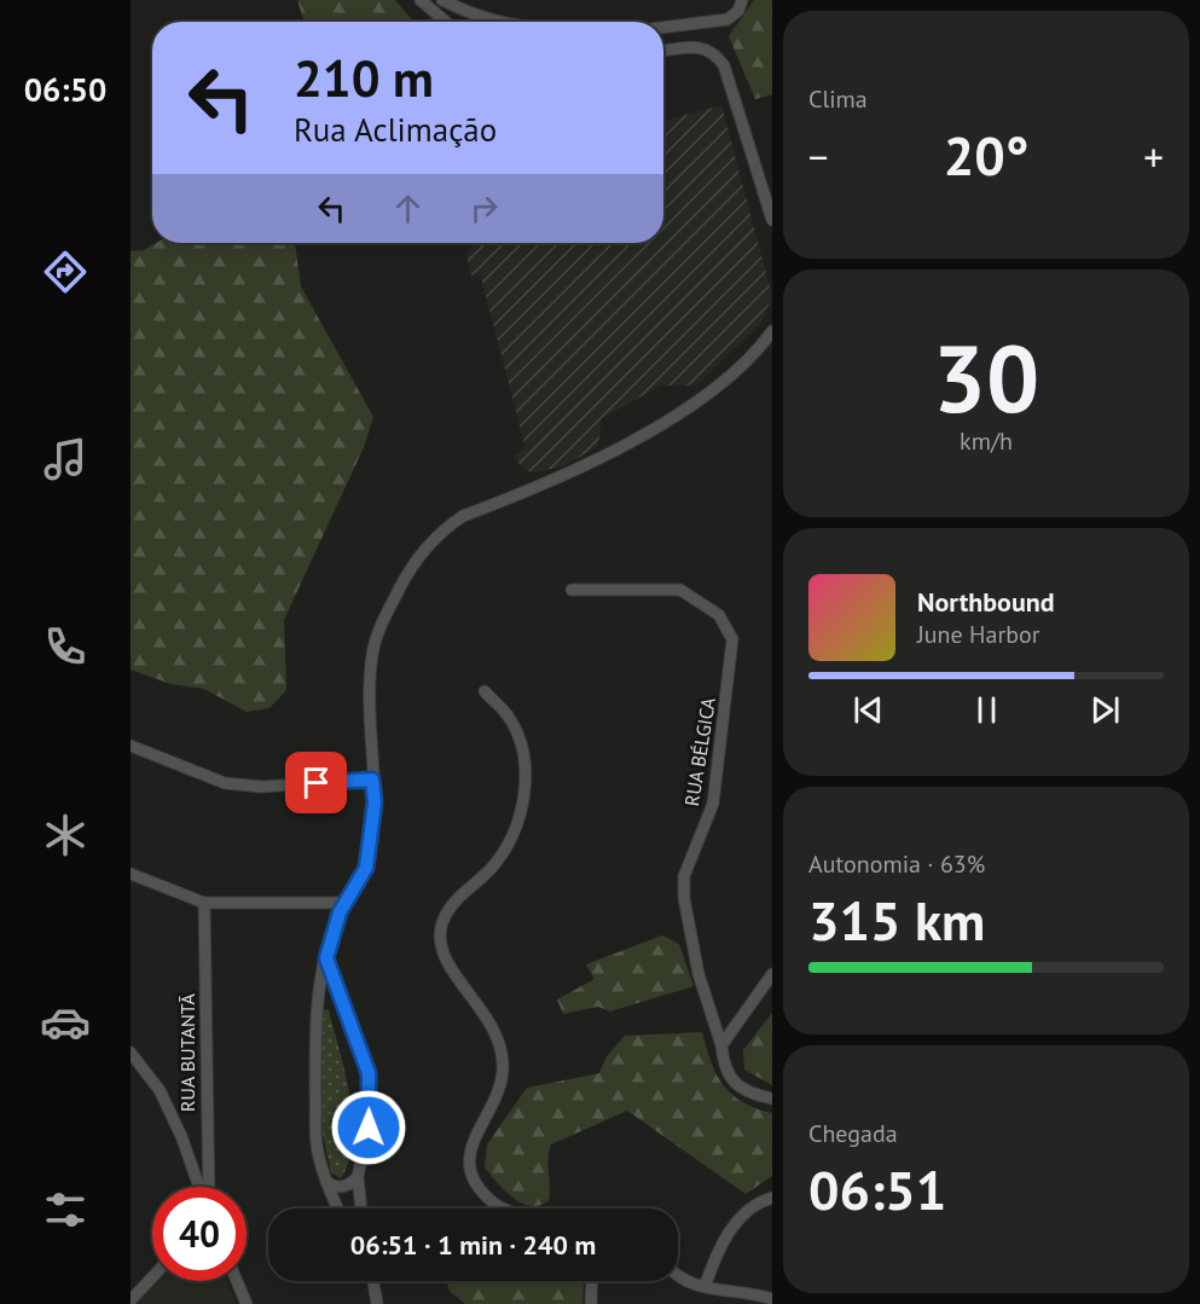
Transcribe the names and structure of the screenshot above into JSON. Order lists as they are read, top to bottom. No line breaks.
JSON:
{"streets":{"street":["RUA BÉLGICA","RUA BUTANTÃ"]},"page":{"tabs":"06:50","tile":["Clima",["30","km/h"],["Autonomia · 63%","315 km"],["Chegada","06:51"]],"turn":["210 m","Rua Aclimação"],"heat":["−","20°","+"],"song":["Northbound","June Harbor"],"limit":"40","trip":"06:51 · 1 min · 240 m"}}
